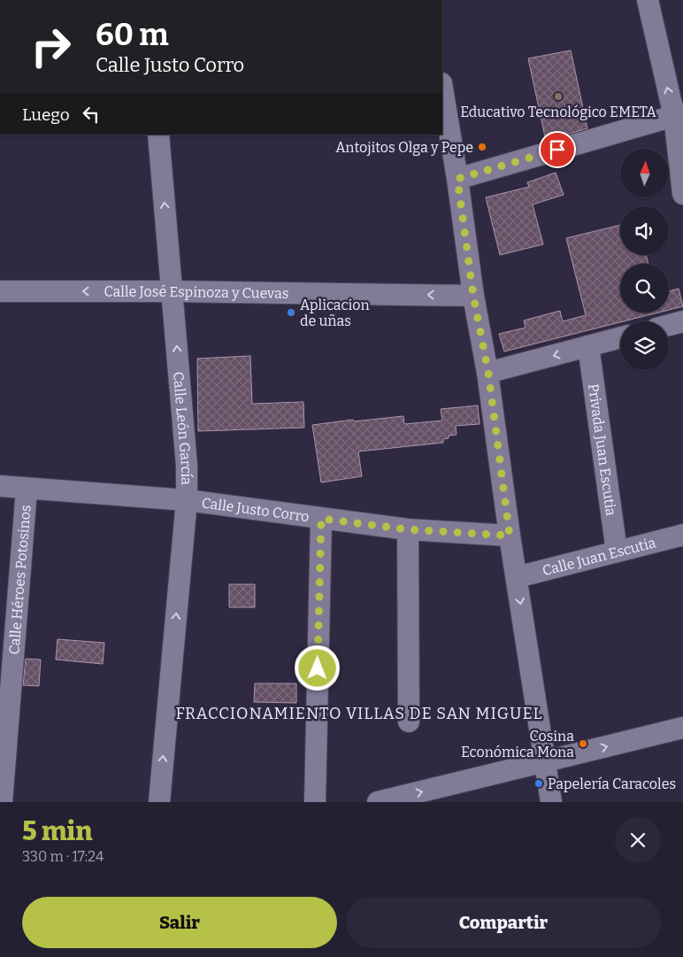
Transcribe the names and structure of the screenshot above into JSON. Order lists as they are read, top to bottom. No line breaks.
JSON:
{"streets":{"street":["Calle José Espinoza y Cuevas","Calle León García","Privada Juan Escutia","Calle Justo Corro","Calle Juan Escutia","Calle Héroes Potosinos"]},"crossings":[["Calle José Espinoza y Cuevas","Calle León García"],["Calle León García","Calle Justo Corro"],["Privada Juan Escutia","Calle Juan Escutia"],["Calle Justo Corro","Calle Héroes Potosinos"]],"one_way":["Calle José Espinoza y Cuevas"],"districts":["FRACCIONAMIENTO VILLAS DE SAN MIGUEL"],"places":["Educativo Tecnológico EMETA","Antojitos Olga y Pepe","Aplicacion de uñas","Cosina Económica Mona","Papelería Caracoles"],"north":"top","page":{"turn":["60 m","Calle Justo Corro"],"then":"Luego","heading":["5 min","330 m · 17:24"],"buttons":["Salir","Compartir"]}}
